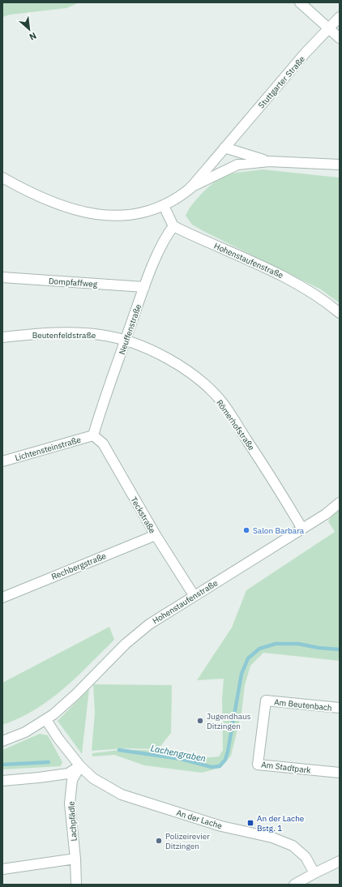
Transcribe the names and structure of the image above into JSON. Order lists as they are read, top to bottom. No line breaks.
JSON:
{"streets":{"street":["Stuttgarter Straße","Hohenstaufenstraße","Dompfaffweg","Neuffenstraße","Beutenfeldstraße","Römerhofstraße","Lichtensteinstraße","Teckstraße","Rechbergstraße","Am Beutenbach","Am Stadtpark","An der Lache","Lachpfädle"]},"crossings":[["Hohenstaufenstraße","Neuffenstraße"],["Hohenstaufenstraße","Römerhofstraße"],["Hohenstaufenstraße","Teckstraße"],["Hohenstaufenstraße","An der Lache"],["Dompfaffweg","Neuffenstraße"],["Neuffenstraße","Beutenfeldstraße"],["Neuffenstraße","Römerhofstraße"],["Neuffenstraße","Lichtensteinstraße"],["Neuffenstraße","Teckstraße"],["Beutenfeldstraße","Römerhofstraße"],["Lichtensteinstraße","Teckstraße"],["Teckstraße","Rechbergstraße"],["Am Beutenbach","Am Stadtpark"],["An der Lache","Lachpfädle"]],"water":["Lachengraben"],"places":{"other":["Salon Barbara","Jugendhaus Ditzingen","Polizeirevier Ditzingen"],"transit":["An der Lache Bstg. 1"]},"north":"bottom right"}
